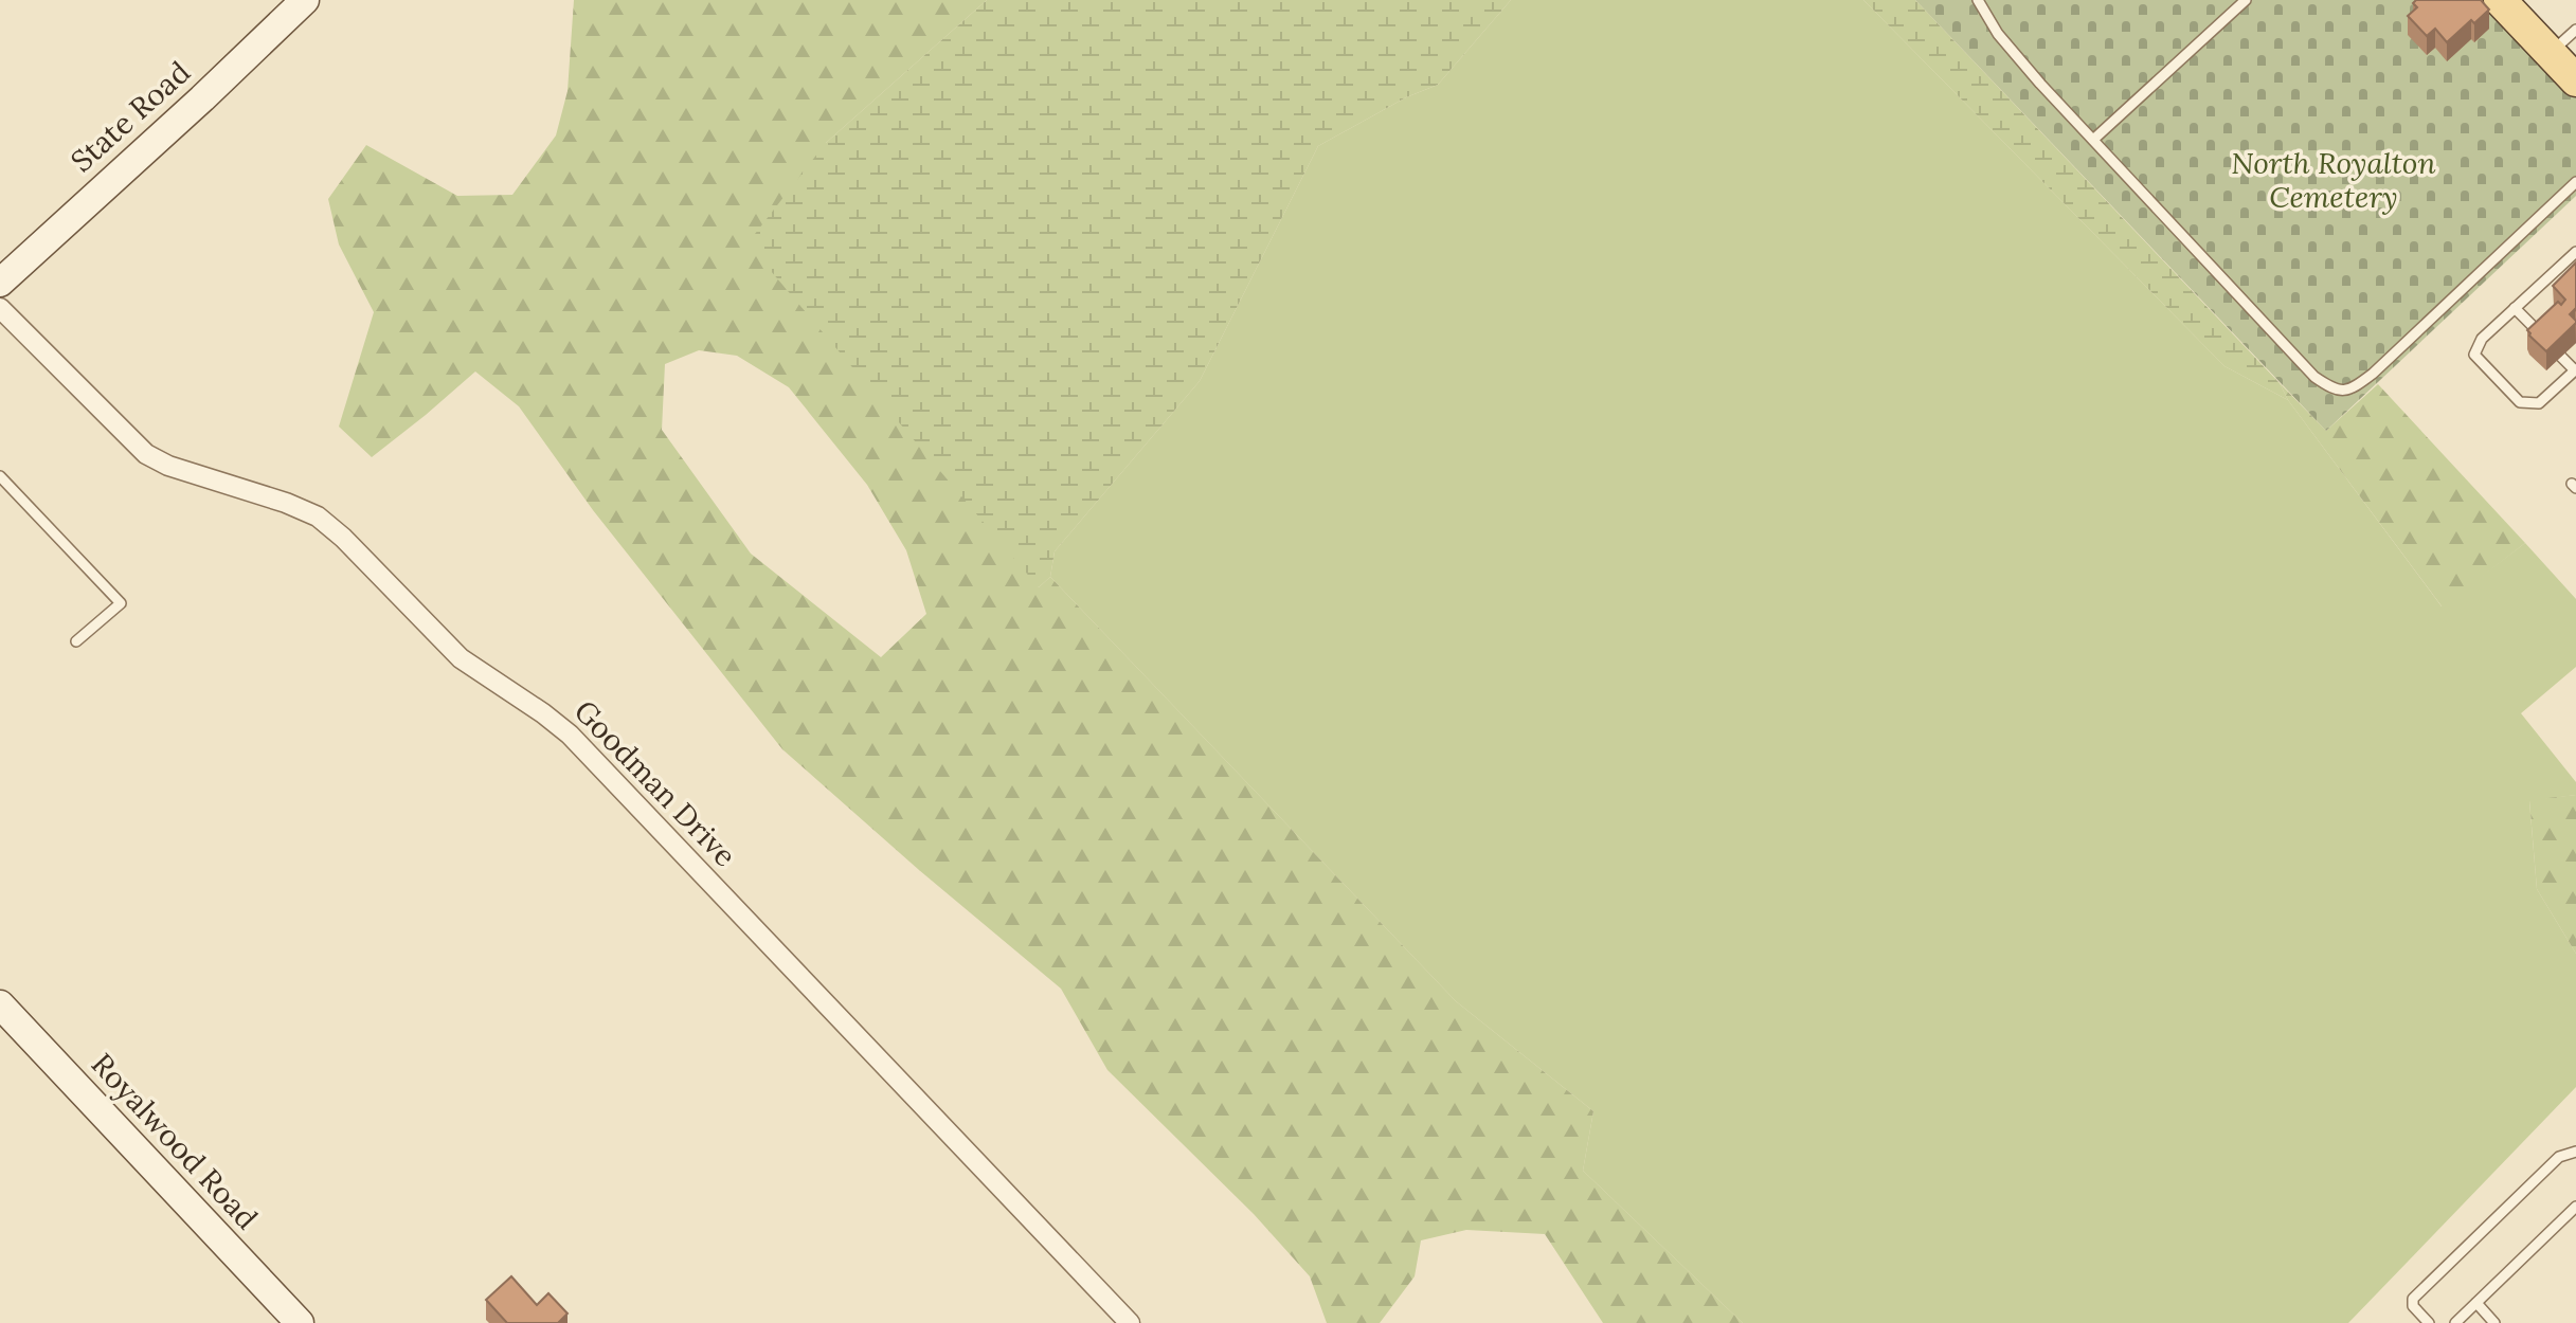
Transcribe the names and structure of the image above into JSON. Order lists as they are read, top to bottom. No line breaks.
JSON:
{"streets":{"street":["State Road","Goodman Drive","Royalwood Road"]},"parks":["North Royalton Cemetery"]}
